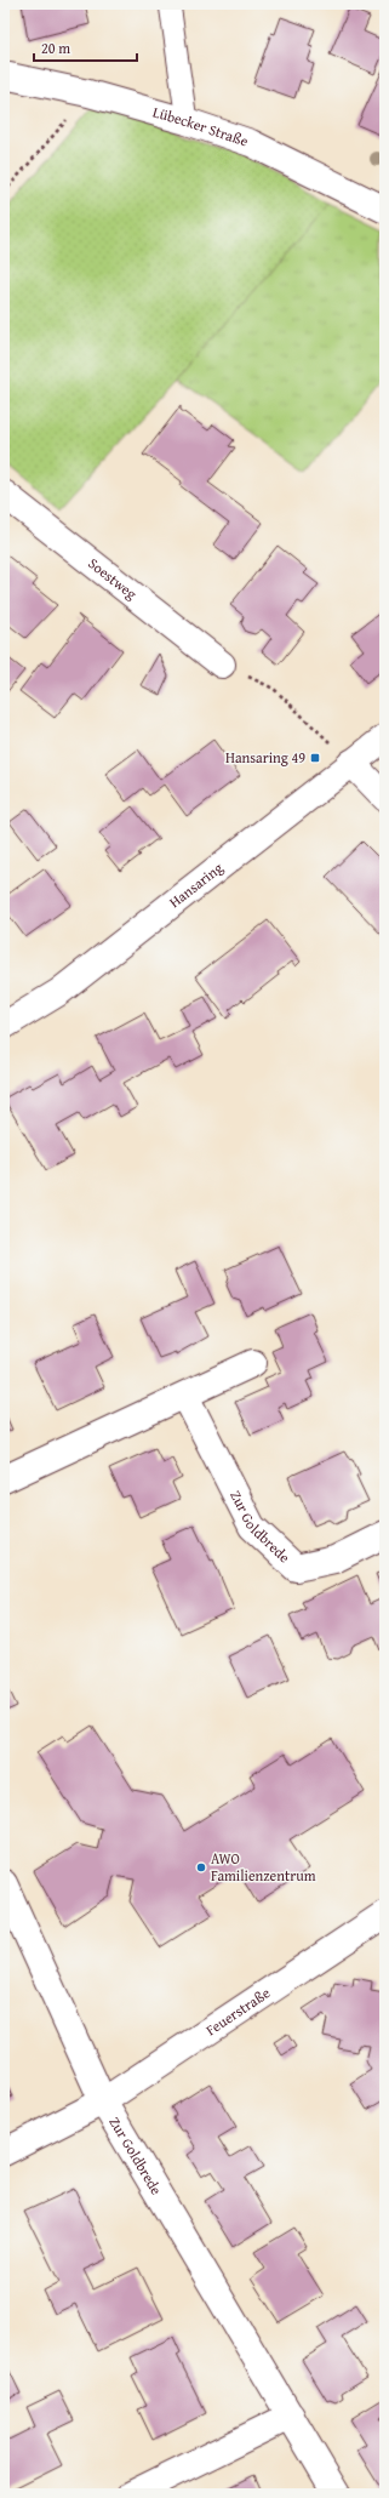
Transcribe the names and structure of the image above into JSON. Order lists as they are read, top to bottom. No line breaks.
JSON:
{"streets":{"street":["Lübecker Straße","Soestweg","Hansaring","Zur Goldbrede","Feuerstraße"]},"crossings":[["Zur Goldbrede","Feuerstraße"]],"places":{"transit":["Hansaring 49"],"other":["AWO Familienzentrum"]},"scale_bar":"20 m"}
